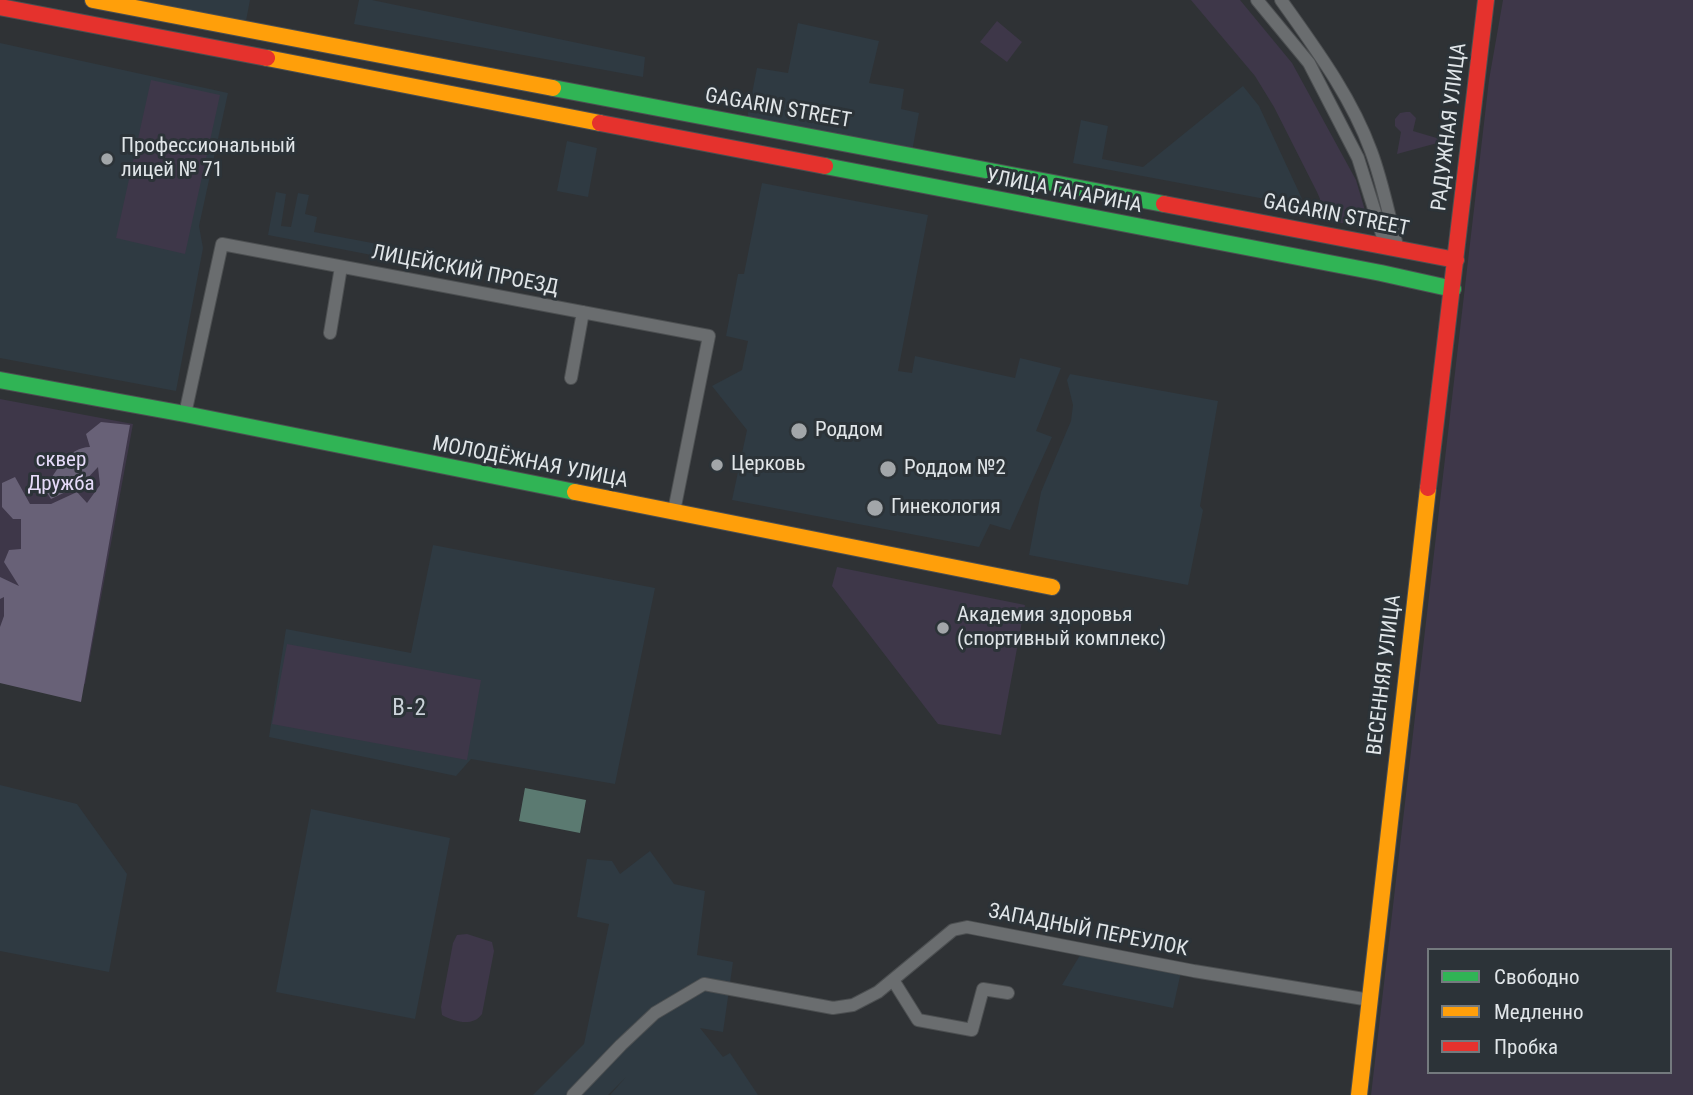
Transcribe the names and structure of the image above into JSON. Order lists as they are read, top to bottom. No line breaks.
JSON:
{"streets":{"street":["GAGARIN STREET","РАДУЖНАЯ УЛИЦА","ЛИЦЕЙСКИЙ ПРОЕЗД","МОЛОДЁЖНАЯ УЛИЦА","ВЕСЕННЯЯ УЛИЦА","ЗАПАДНЫЙ ПЕРЕУЛОК"]},"crossings":[["GAGARIN STREET","РАДУЖНАЯ УЛИЦА"],["GAGARIN STREET","ВЕСЕННЯЯ УЛИЦА"],["РАДУЖНАЯ УЛИЦА","ВЕСЕННЯЯ УЛИЦА"],["ЛИЦЕЙСКИЙ ПРОЕЗД","МОЛОДЁЖНАЯ УЛИЦА"],["ВЕСЕННЯЯ УЛИЦА","ЗАПАДНЫЙ ПЕРЕУЛОК"]],"districts":["В-2"],"parks":["сквер Дружба"],"places":["Профессиональный лицей № 71","Роддом","Церковь","Роддом №2","Гинекология","Академия здоровья (спортивный комплекс)"],"legend":["Свободно","Медленно","Пробка"]}
